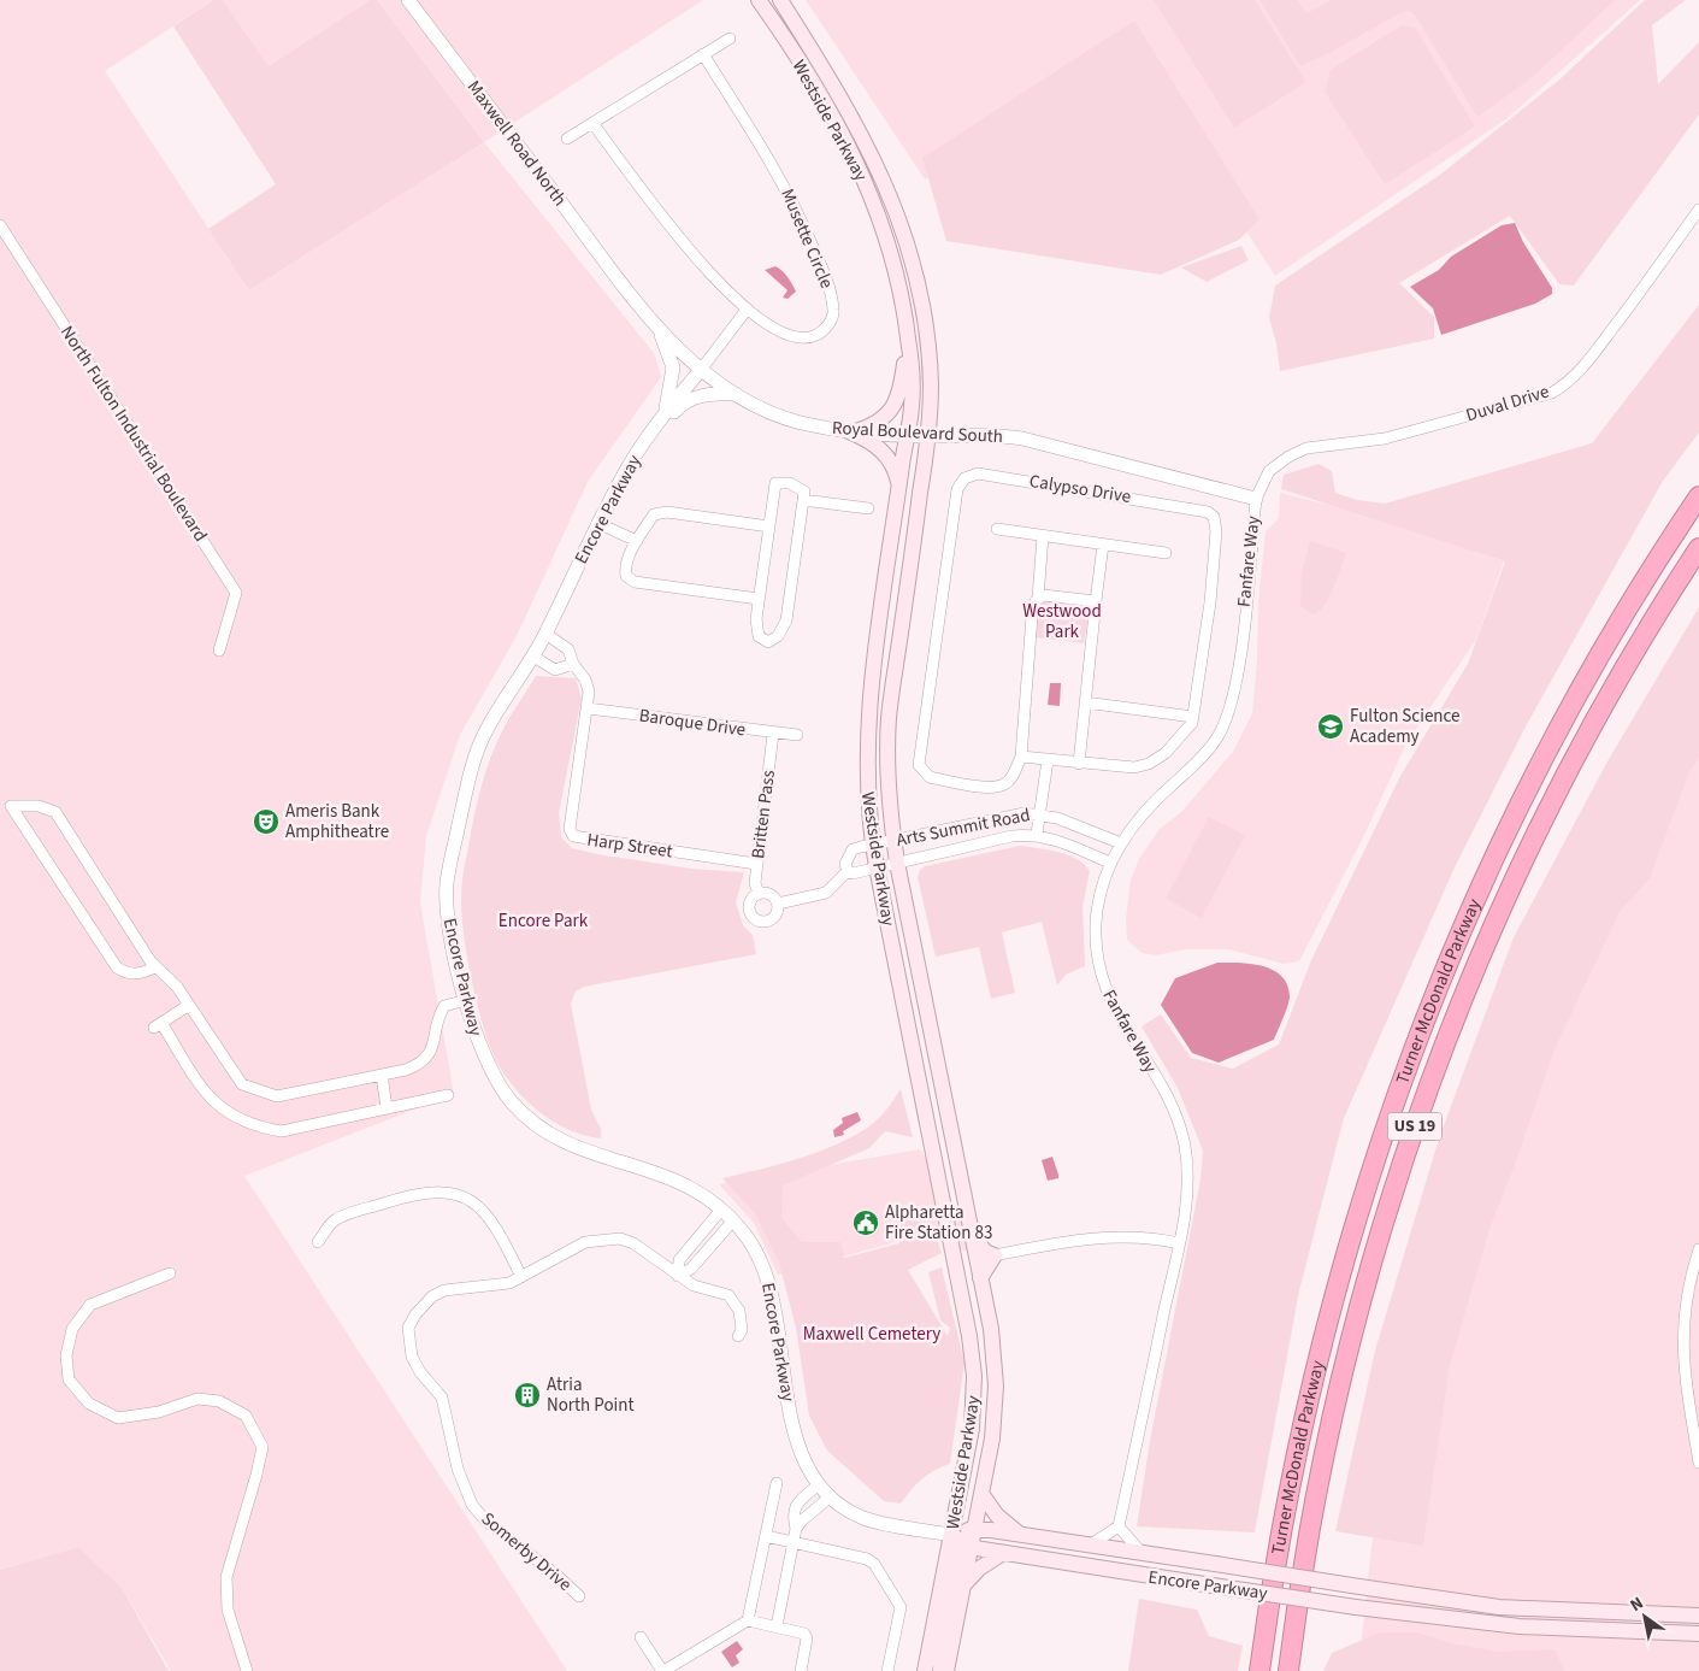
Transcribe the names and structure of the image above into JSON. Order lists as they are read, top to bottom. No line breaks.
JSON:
{"streets":{"highway":["Turner McDonald Parkway","US 19"],"main road":["Westside Parkway","Encore Parkway"],"street":["Maxwell Road North","Musette Circle","Duval Drive","Royal Boulevard South","North Fulton Industrial Boulevard","Calypso Drive","Fanfare Way","Baroque Drive","Britten Pass","Arts Summit Road","Harp Street","Somerby Drive"]},"crossings":[["Westside Parkway","Royal Boulevard South"],["Westside Parkway","Encore Parkway"],["Westside Parkway","Arts Summit Road"],["Maxwell Road North","Royal Boulevard South"],["Duval Drive","Royal Boulevard South"],["Duval Drive","Fanfare Way"],["Royal Boulevard South","Encore Parkway"],["Royal Boulevard South","Fanfare Way"],["Encore Parkway","Harp Street"],["Fanfare Way","Arts Summit Road"],["Baroque Drive","Britten Pass"],["Baroque Drive","Harp Street"],["Britten Pass","Harp Street"]],"parks":["Westwood Park","Encore Park","Maxwell Cemetery"],"places":{"school or university":["Fulton Science Academy"],"theatre":["Ameris Bank Amphitheatre"],"public building":["Alpharetta Fire Station 83"],"building":["Atria North Point"]},"north":"top left"}
